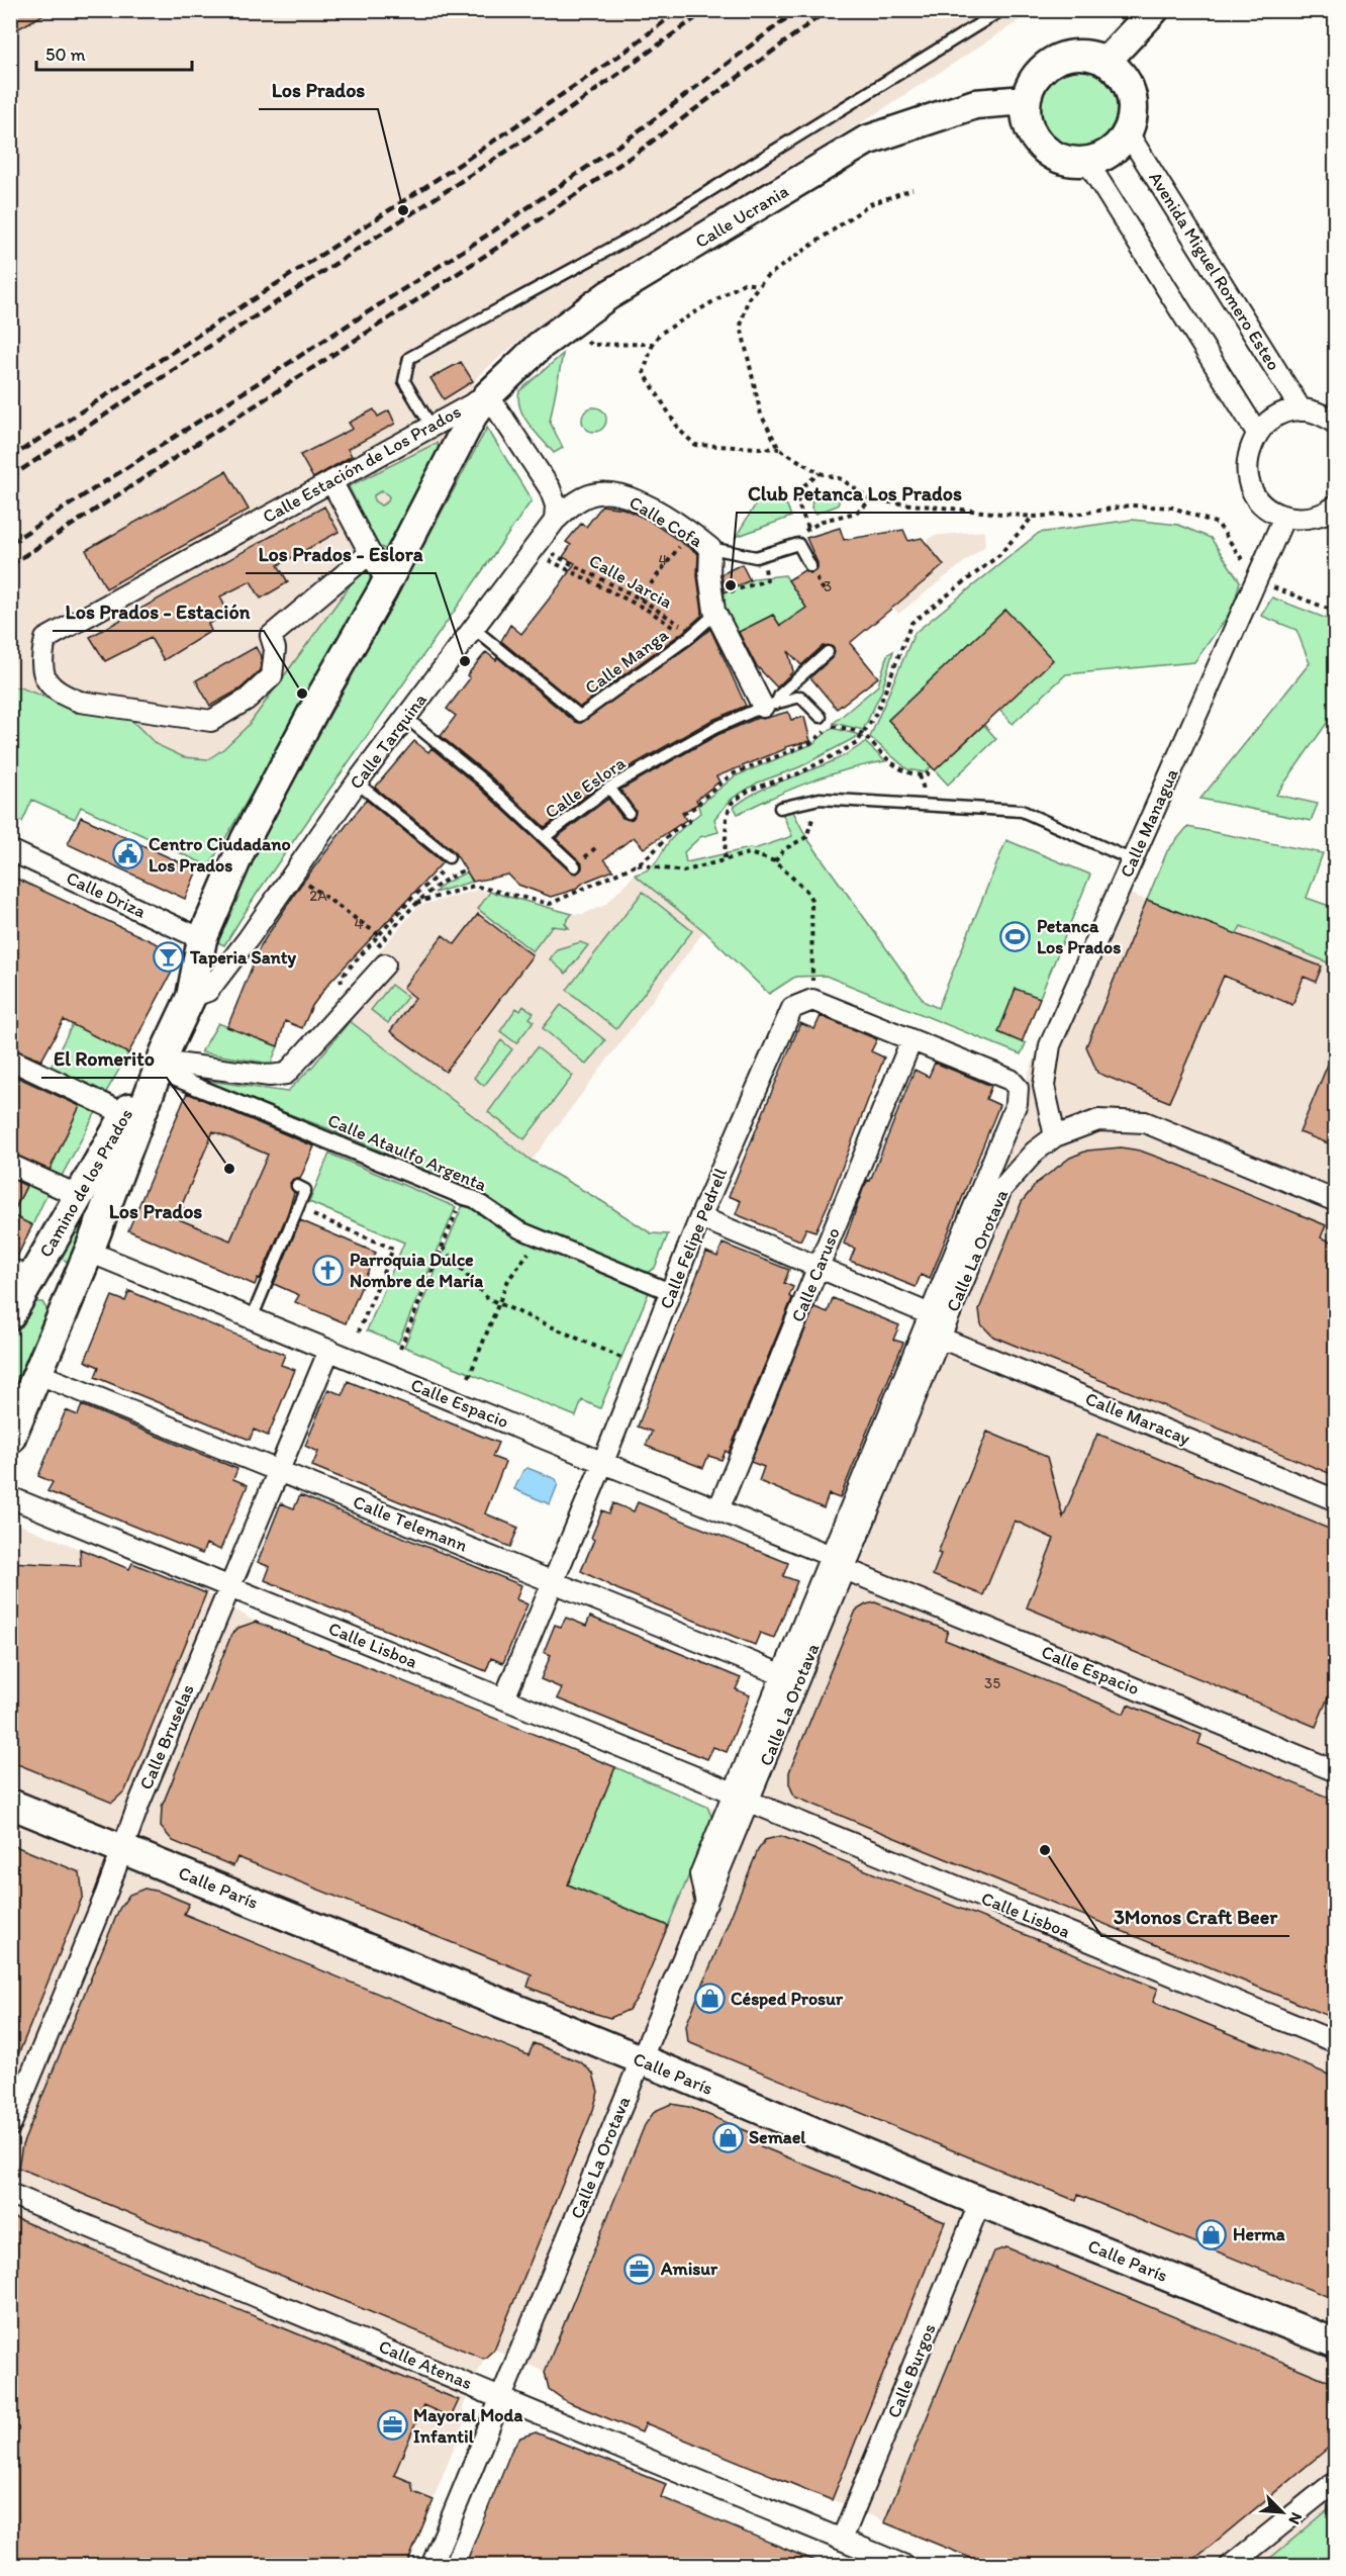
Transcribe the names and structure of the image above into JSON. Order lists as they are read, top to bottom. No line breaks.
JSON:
{"streets":{"main road":["Calle Ucrania","Camino de los Prados","Calle París"],"street":["Avenida Miguel Romero Esteo","Calle Estación de Los Prados","Calle Cofa","Calle Tarquina","Calle Managua","Calle Driza","Calle Ataulfo Argenta","Calle Felipe Pedrell","Calle La Orotava","Calle Caruso","Calle Espacio","Calle Maracay","Calle Telemann","Calle Lisboa","Calle Bruselas","Calle Atenas","Calle Burgos"],"lane":["Calle Manga","Calle Eslora"],"path":["Calle Jarcia"]},"crossings":[["Calle Ucrania","Avenida Miguel Romero Esteo"],["Calle Ucrania","Calle Estación de Los Prados"],["Calle Ucrania","Camino de los Prados"],["Calle Estación de Los Prados","Camino de los Prados"],["Calle Cofa","Calle Manga"],["Calle Cofa","Calle Tarquina"],["Calle Cofa","Calle Eslora"],["Calle Jarcia","Calle Manga"],["Calle Manga","Calle Tarquina"],["Calle Tarquina","Calle Eslora"],["Calle Tarquina","Camino de los Prados"],["Calle Managua","Calle La Orotava"],["Calle Driza","Camino de los Prados"],["Calle Ataulfo Argenta","Camino de los Prados"],["Calle Ataulfo Argenta","Calle Felipe Pedrell"],["Camino de los Prados","Calle Espacio"],["Camino de los Prados","Calle Telemann"],["Calle Felipe Pedrell","Calle Espacio"],["Calle Felipe Pedrell","Calle Telemann"],["Calle Felipe Pedrell","Calle Lisboa"],["Calle La Orotava","Calle Espacio"],["Calle La Orotava","Calle Maracay"],["Calle La Orotava","Calle Lisboa"],["Calle La Orotava","Calle París"],["Calle La Orotava","Calle Atenas"],["Calle Caruso","Calle Espacio"],["Calle Espacio","Calle Bruselas"],["Calle Telemann","Calle Bruselas"],["Calle Lisboa","Calle Bruselas"],["Calle Bruselas","Calle París"],["Calle París","Calle Burgos"],["Calle Atenas","Calle Burgos"]],"districts":["Los Prados"],"places":{"other":["Los Prados","Club Petanca Los Prados","Los Prados - Eslora","Los Prados - Estación","El Romerito","3Monos Craft Beer"],"public building":["Centro Ciudadano Los Prados"],"sports":["Petanca Los Prados"],"bar":["Taperia Santy"],"church":["Parroquia Dulce Nombre de María"],"shop":["Césped Prosur","Semael","Herma"],"office":["Amisur","Mayoral Moda Infantil"]},"house_numbers":["4","3","2A","4","35"],"scale_bar":"50 m","north":"bottom right"}
